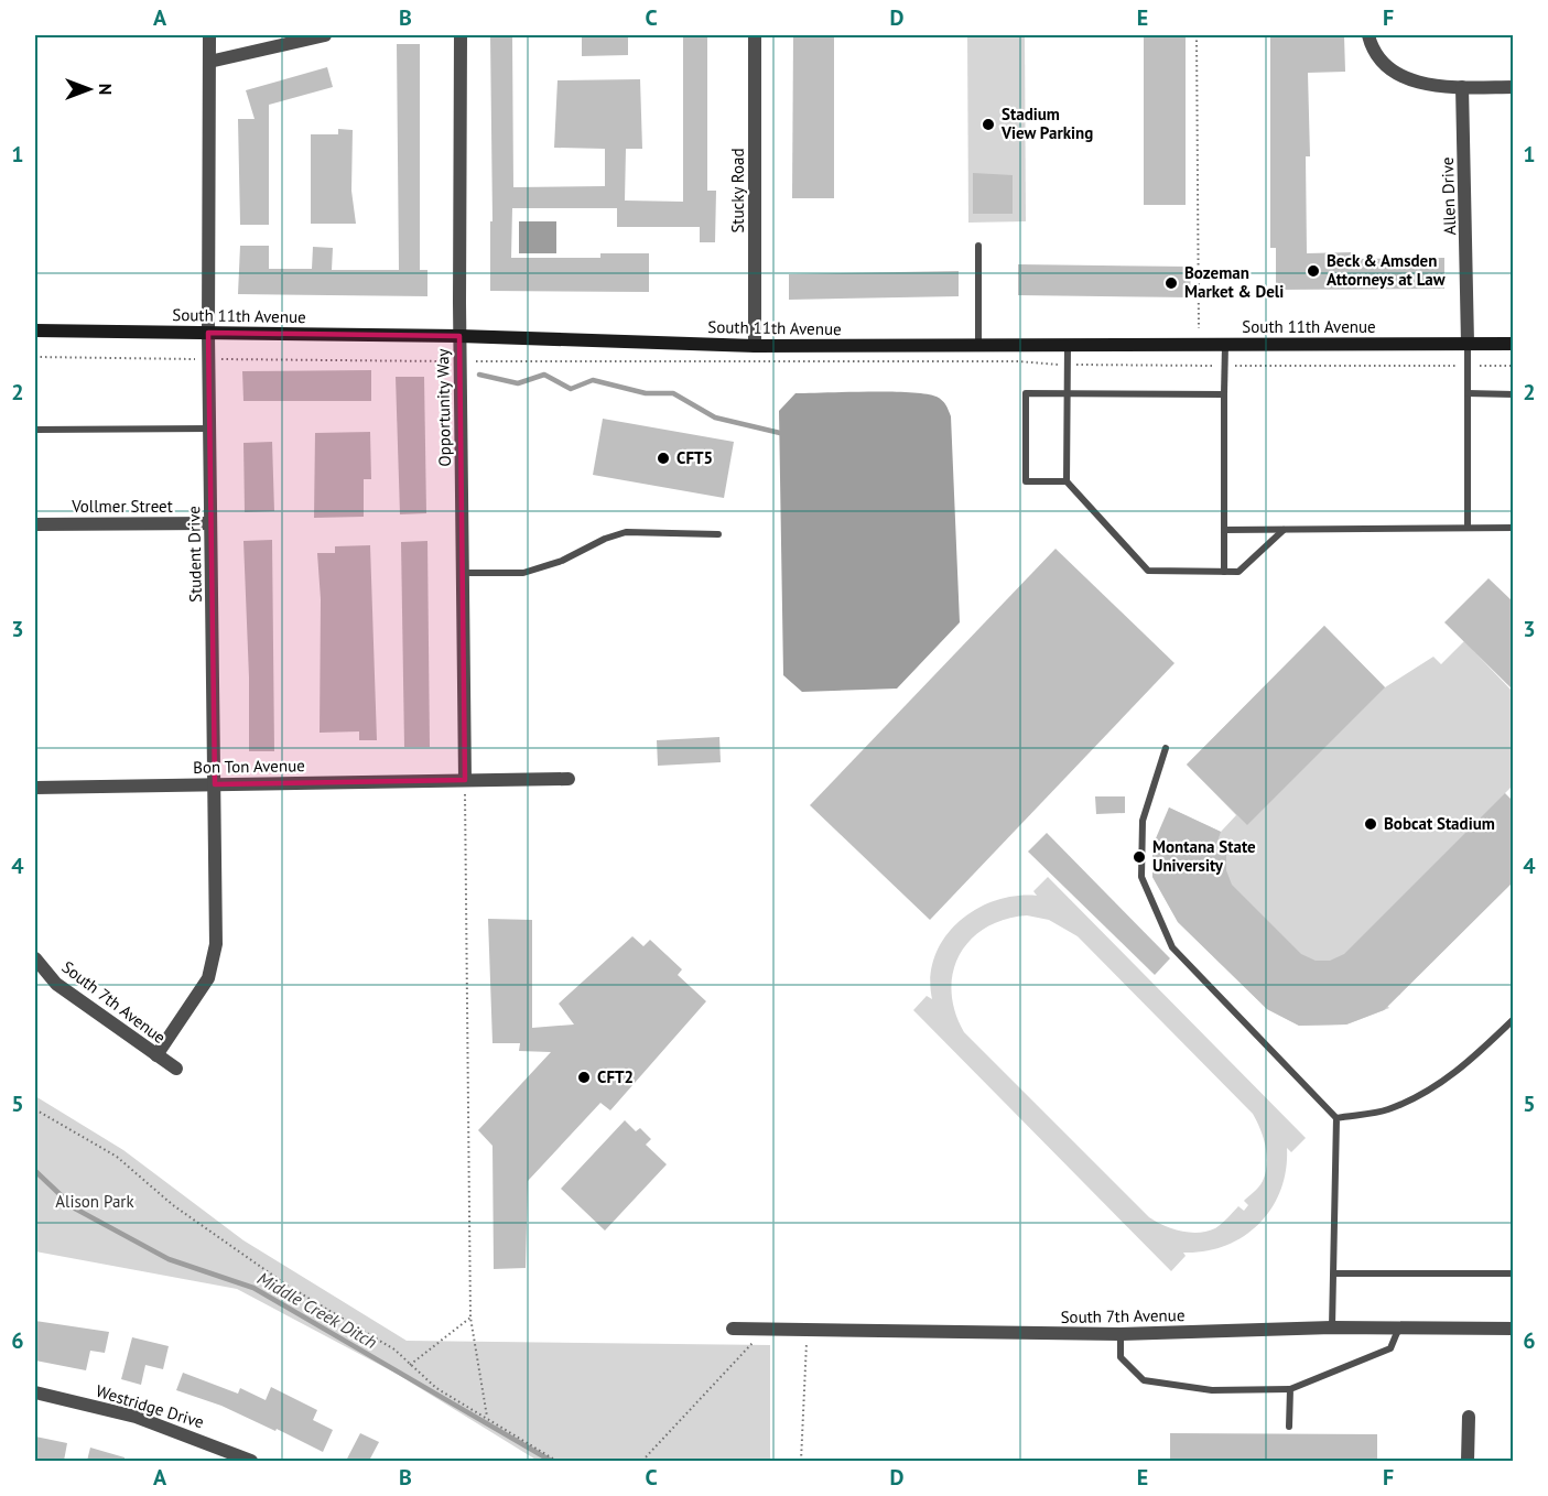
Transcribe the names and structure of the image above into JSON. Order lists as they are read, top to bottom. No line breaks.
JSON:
{"streets":{"street":["Stucky Road","Allen Drive","South 11th Avenue","Opportunity Way","Vollmer Street","Student Drive","Bon Ton Avenue","South 7th Avenue","Westridge Drive"]},"crossings":[["Stucky Road","South 11th Avenue"],["Allen Drive","South 11th Avenue"],["South 11th Avenue","Opportunity Way"],["South 11th Avenue","Student Drive"],["Opportunity Way","Bon Ton Avenue"],["Vollmer Street","Student Drive"],["Student Drive","Bon Ton Avenue"],["Student Drive","South 7th Avenue"]],"water":["Middle Creek Ditch"],"parks":["Alison Park"],"places":["Stadium View Parking","Beck & Amsden Attorneys at Law","Bozeman Market & Deli","CFT5","Bobcat Stadium","Montana State University","CFT2"],"north":"right","grid":{"columns":["A","B","C","D","E","F"],"rows":["1","2","3","4","5","6"]}}
